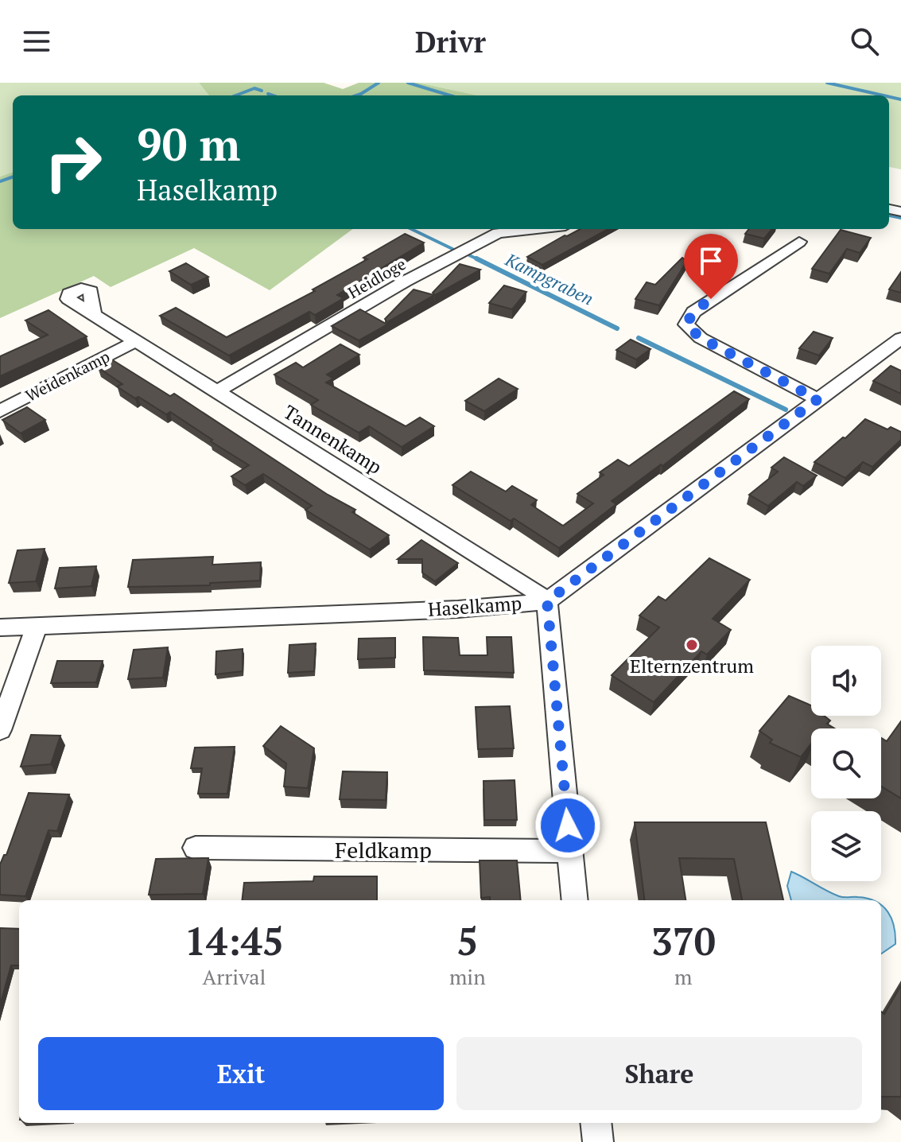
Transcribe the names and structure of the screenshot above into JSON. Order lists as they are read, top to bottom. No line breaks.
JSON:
{"streets":{"street":["Heidloge","Weidenkamp","Tannenkamp","Haselkamp","Feldkamp"]},"crossings":[["Heidloge","Tannenkamp"],["Weidenkamp","Tannenkamp"],["Tannenkamp","Haselkamp"]],"water":["Kampgraben"],"places":["Elternzentrum"],"page":{"header":"Drivr","turn":["90 m","Haselkamp"],"eta":["14:45","Arrival","5","min","370","m"],"buttons":["Exit","Share"]}}
